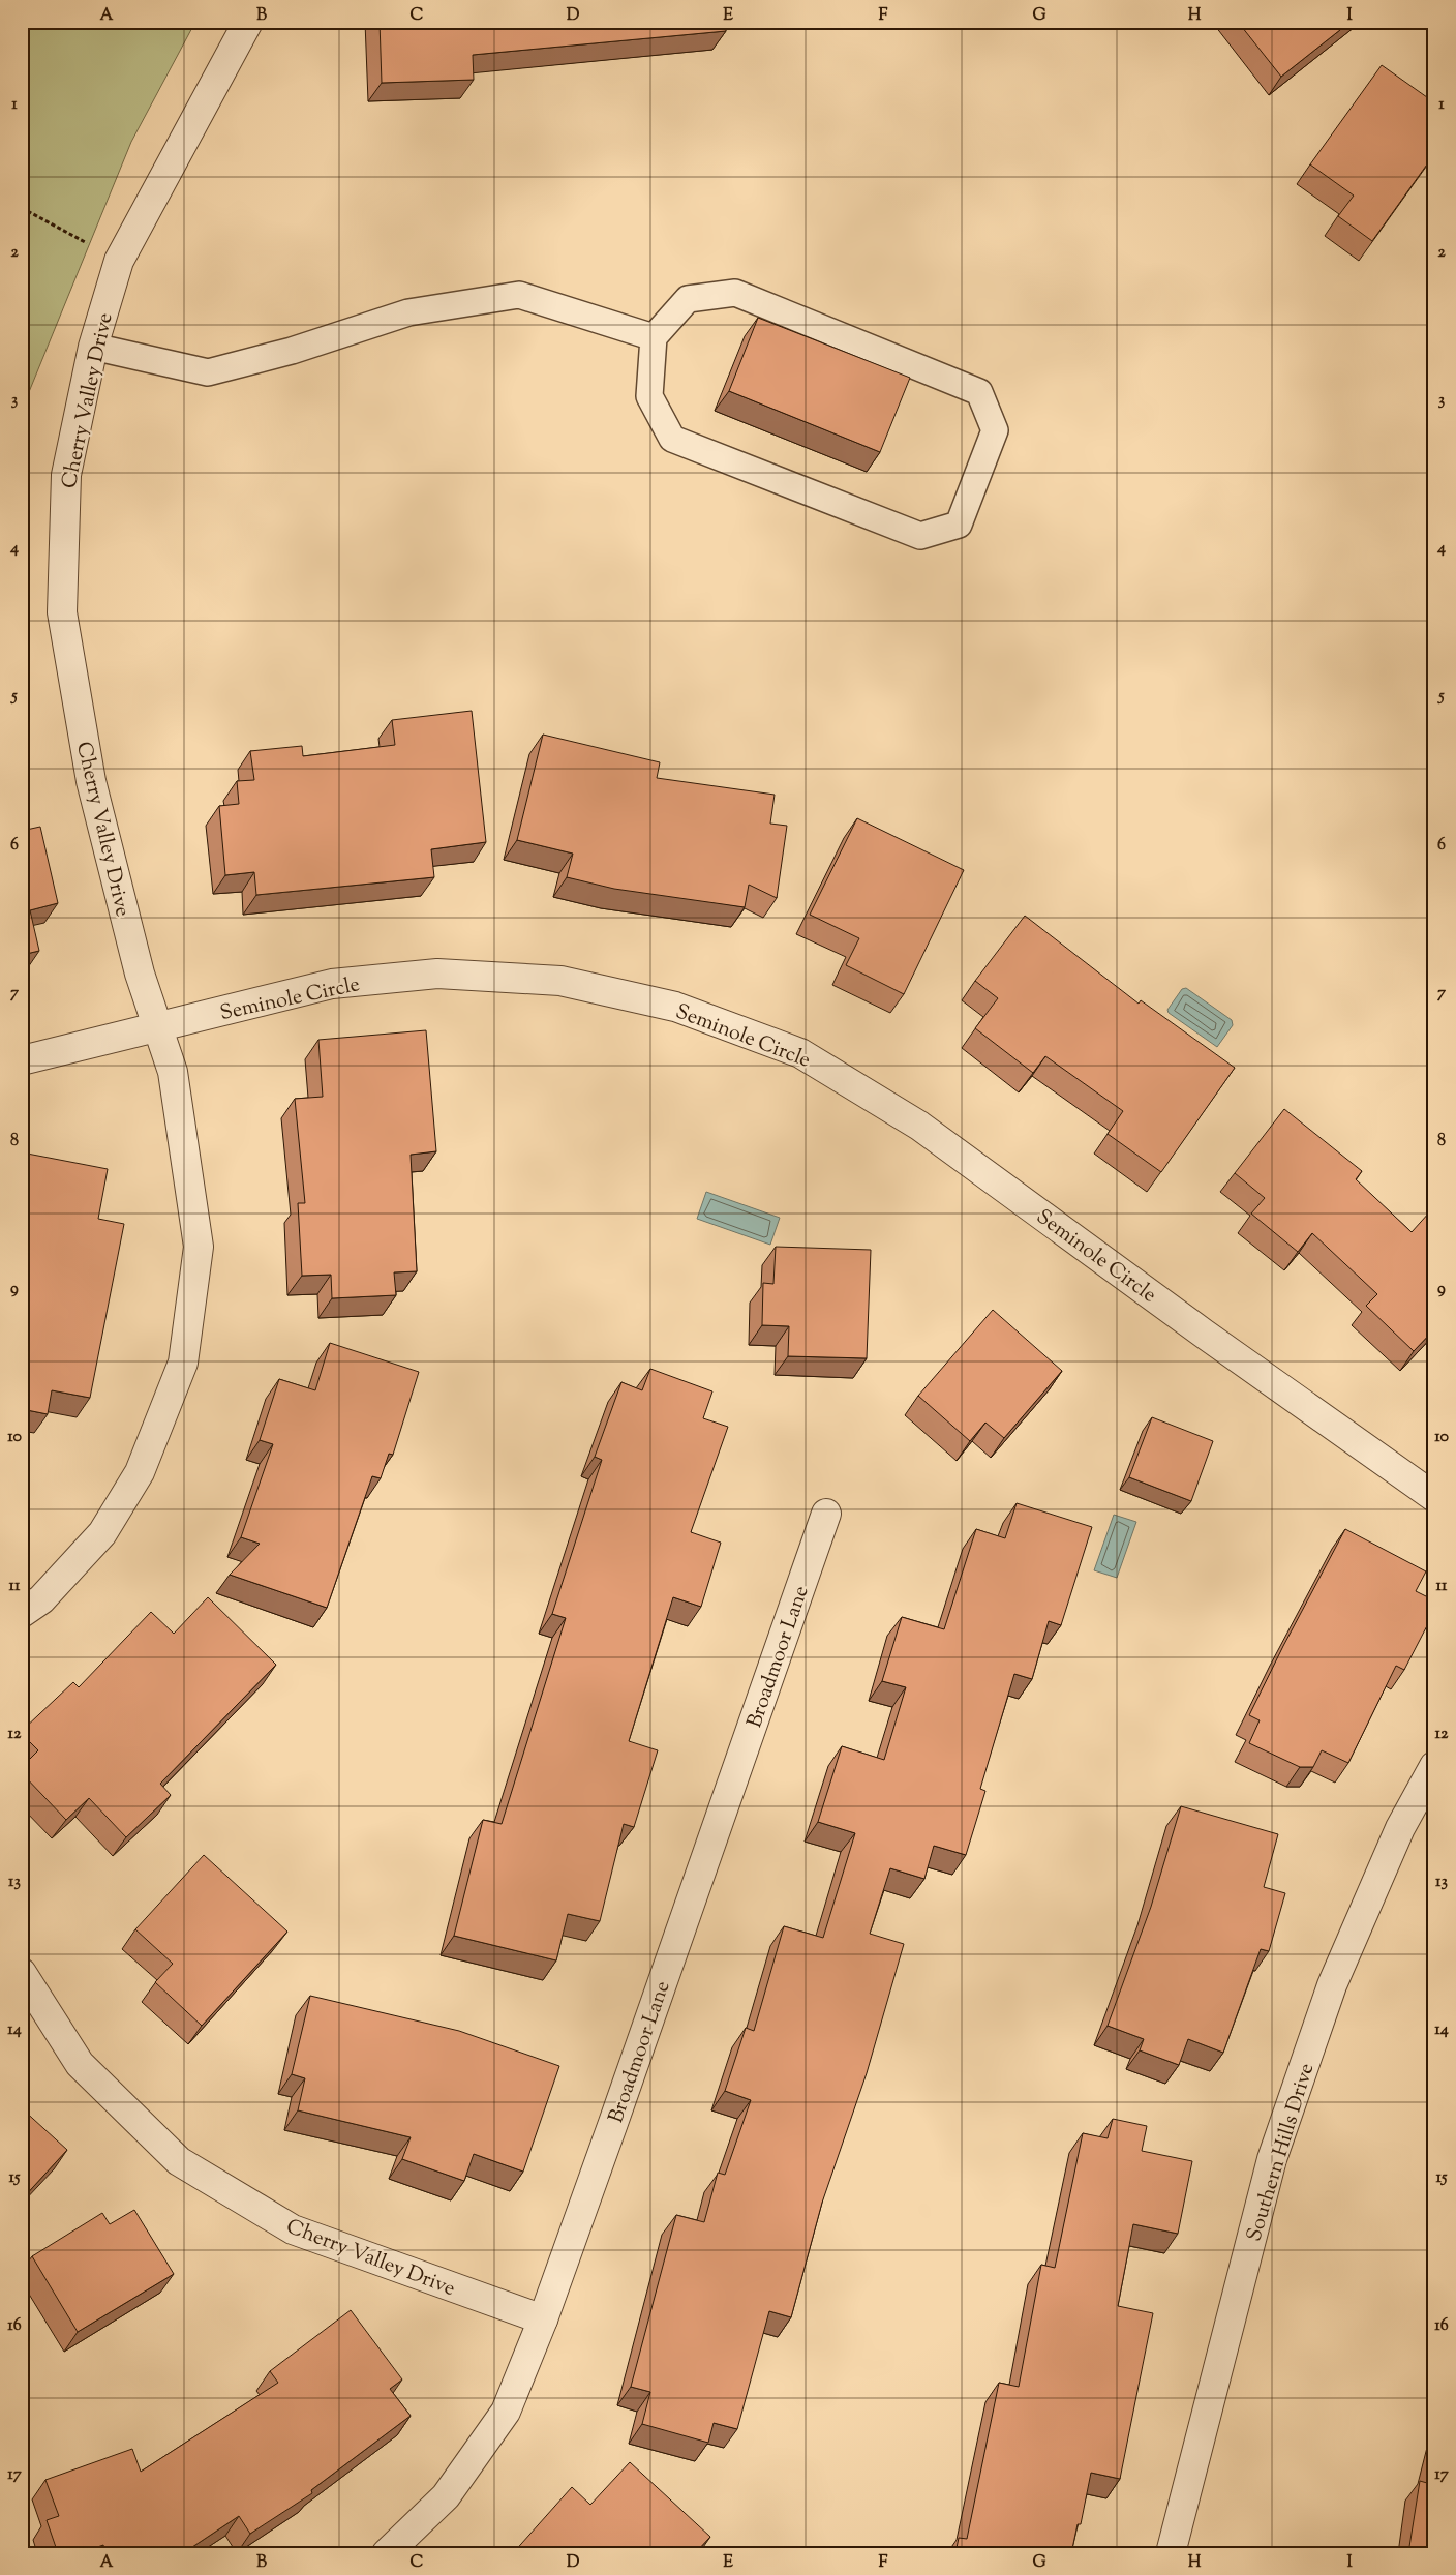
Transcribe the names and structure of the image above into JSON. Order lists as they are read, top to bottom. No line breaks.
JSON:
{"streets":{"street":["Cherry Valley Drive","Seminole Circle","Broadmoor Lane","Southern Hills Drive"]},"crossings":[["Cherry Valley Drive","Seminole Circle"],["Cherry Valley Drive","Broadmoor Lane"]],"grid":{"columns":["A","B","C","D","E","F","G","H","I"],"rows":["1","2","3","4","5","6","7","8","9","10","11","12","13","14","15","16","17"]}}
